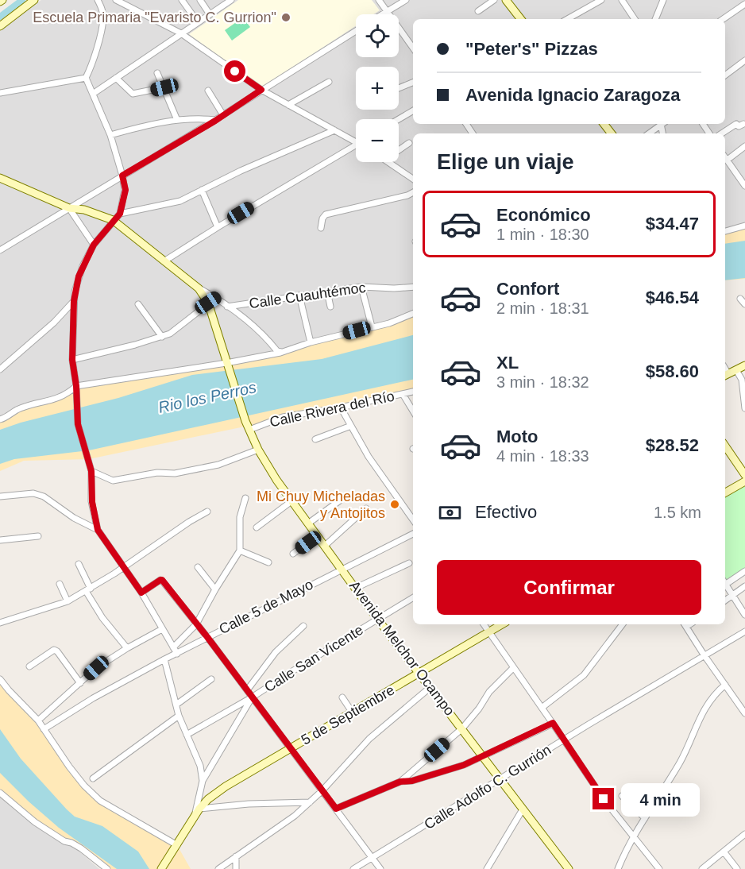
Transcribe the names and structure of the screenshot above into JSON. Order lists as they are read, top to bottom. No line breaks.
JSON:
{"streets":{"main road":["Avenida Melchor Ocampo","5 de Septiembre"],"street":["Calle Cuauhtémoc","Calle Rivera del Río","Calle 5 de Mayo","Calle San Vicente","Calle Adolfo C. Gurrión"]},"crossings":[["Calle Rivera del Río","Avenida Melchor Ocampo"],["Calle 5 de Mayo","Avenida Melchor Ocampo"],["Avenida Melchor Ocampo","Calle San Vicente"],["Avenida Melchor Ocampo","5 de Septiembre"],["Avenida Melchor Ocampo","Calle Adolfo C. Gurrión"]],"water":["Rio los Perros"],"places":["Escuela Primaria \"Evaristo C. Gurrion\"","Mi Chuy Micheladas y Antojitos"],"page":{"map_buttons":["+","−"],"banner":["\"Peter's\" Pizzas","Avenida Ignacio Zaragoza"],"heading":"Elige un viaje","list":[{"name":"Económico","note":"1 min · 18:30","value":"$34.47"},{"name":"Confort","note":"2 min · 18:31","value":"$46.54"},{"name":"XL","note":"3 min · 18:32","value":"$58.60"},{"name":"Moto","note":"4 min · 18:33","value":"$28.52"}],"pay":["Efectivo","1.5 km"],"buttons":"Confirmar","bubble":"4 min"}}
